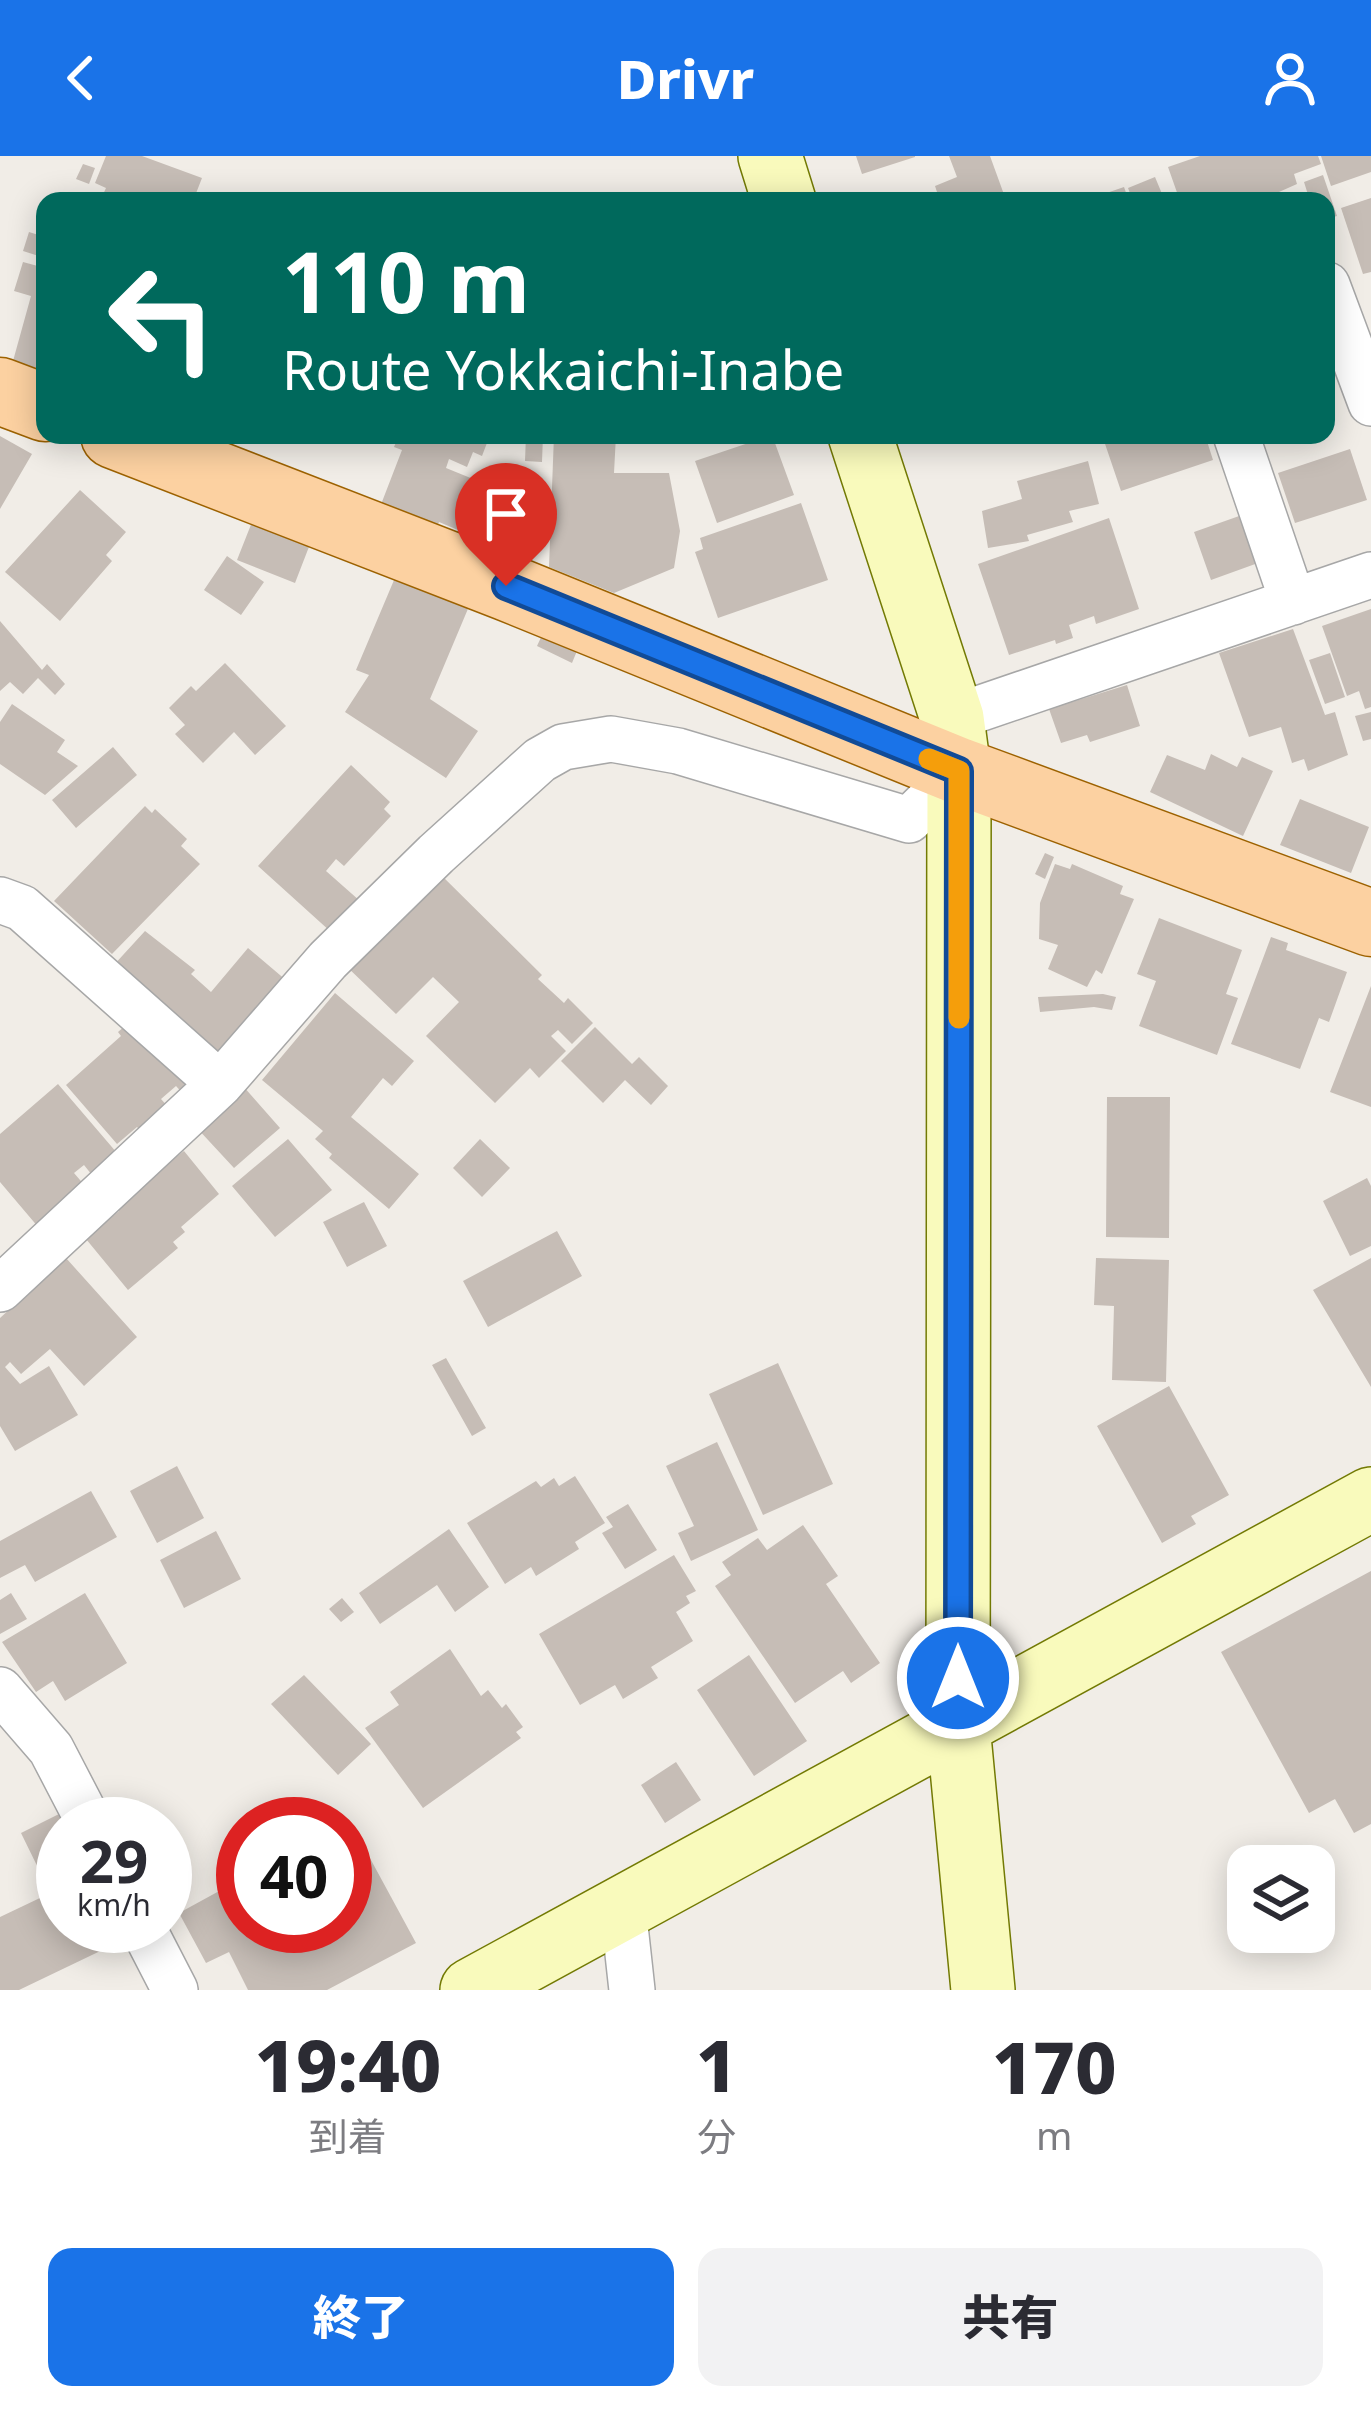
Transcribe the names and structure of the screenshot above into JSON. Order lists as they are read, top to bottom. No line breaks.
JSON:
{"page":{"header":"Drivr","turn":["110 m","Route Yokkaichi-Inabe"],"speed":"29 km/h","limit":"40","eta":["19:40","到着","1","分","170","m"],"buttons":["終了","共有"]}}
